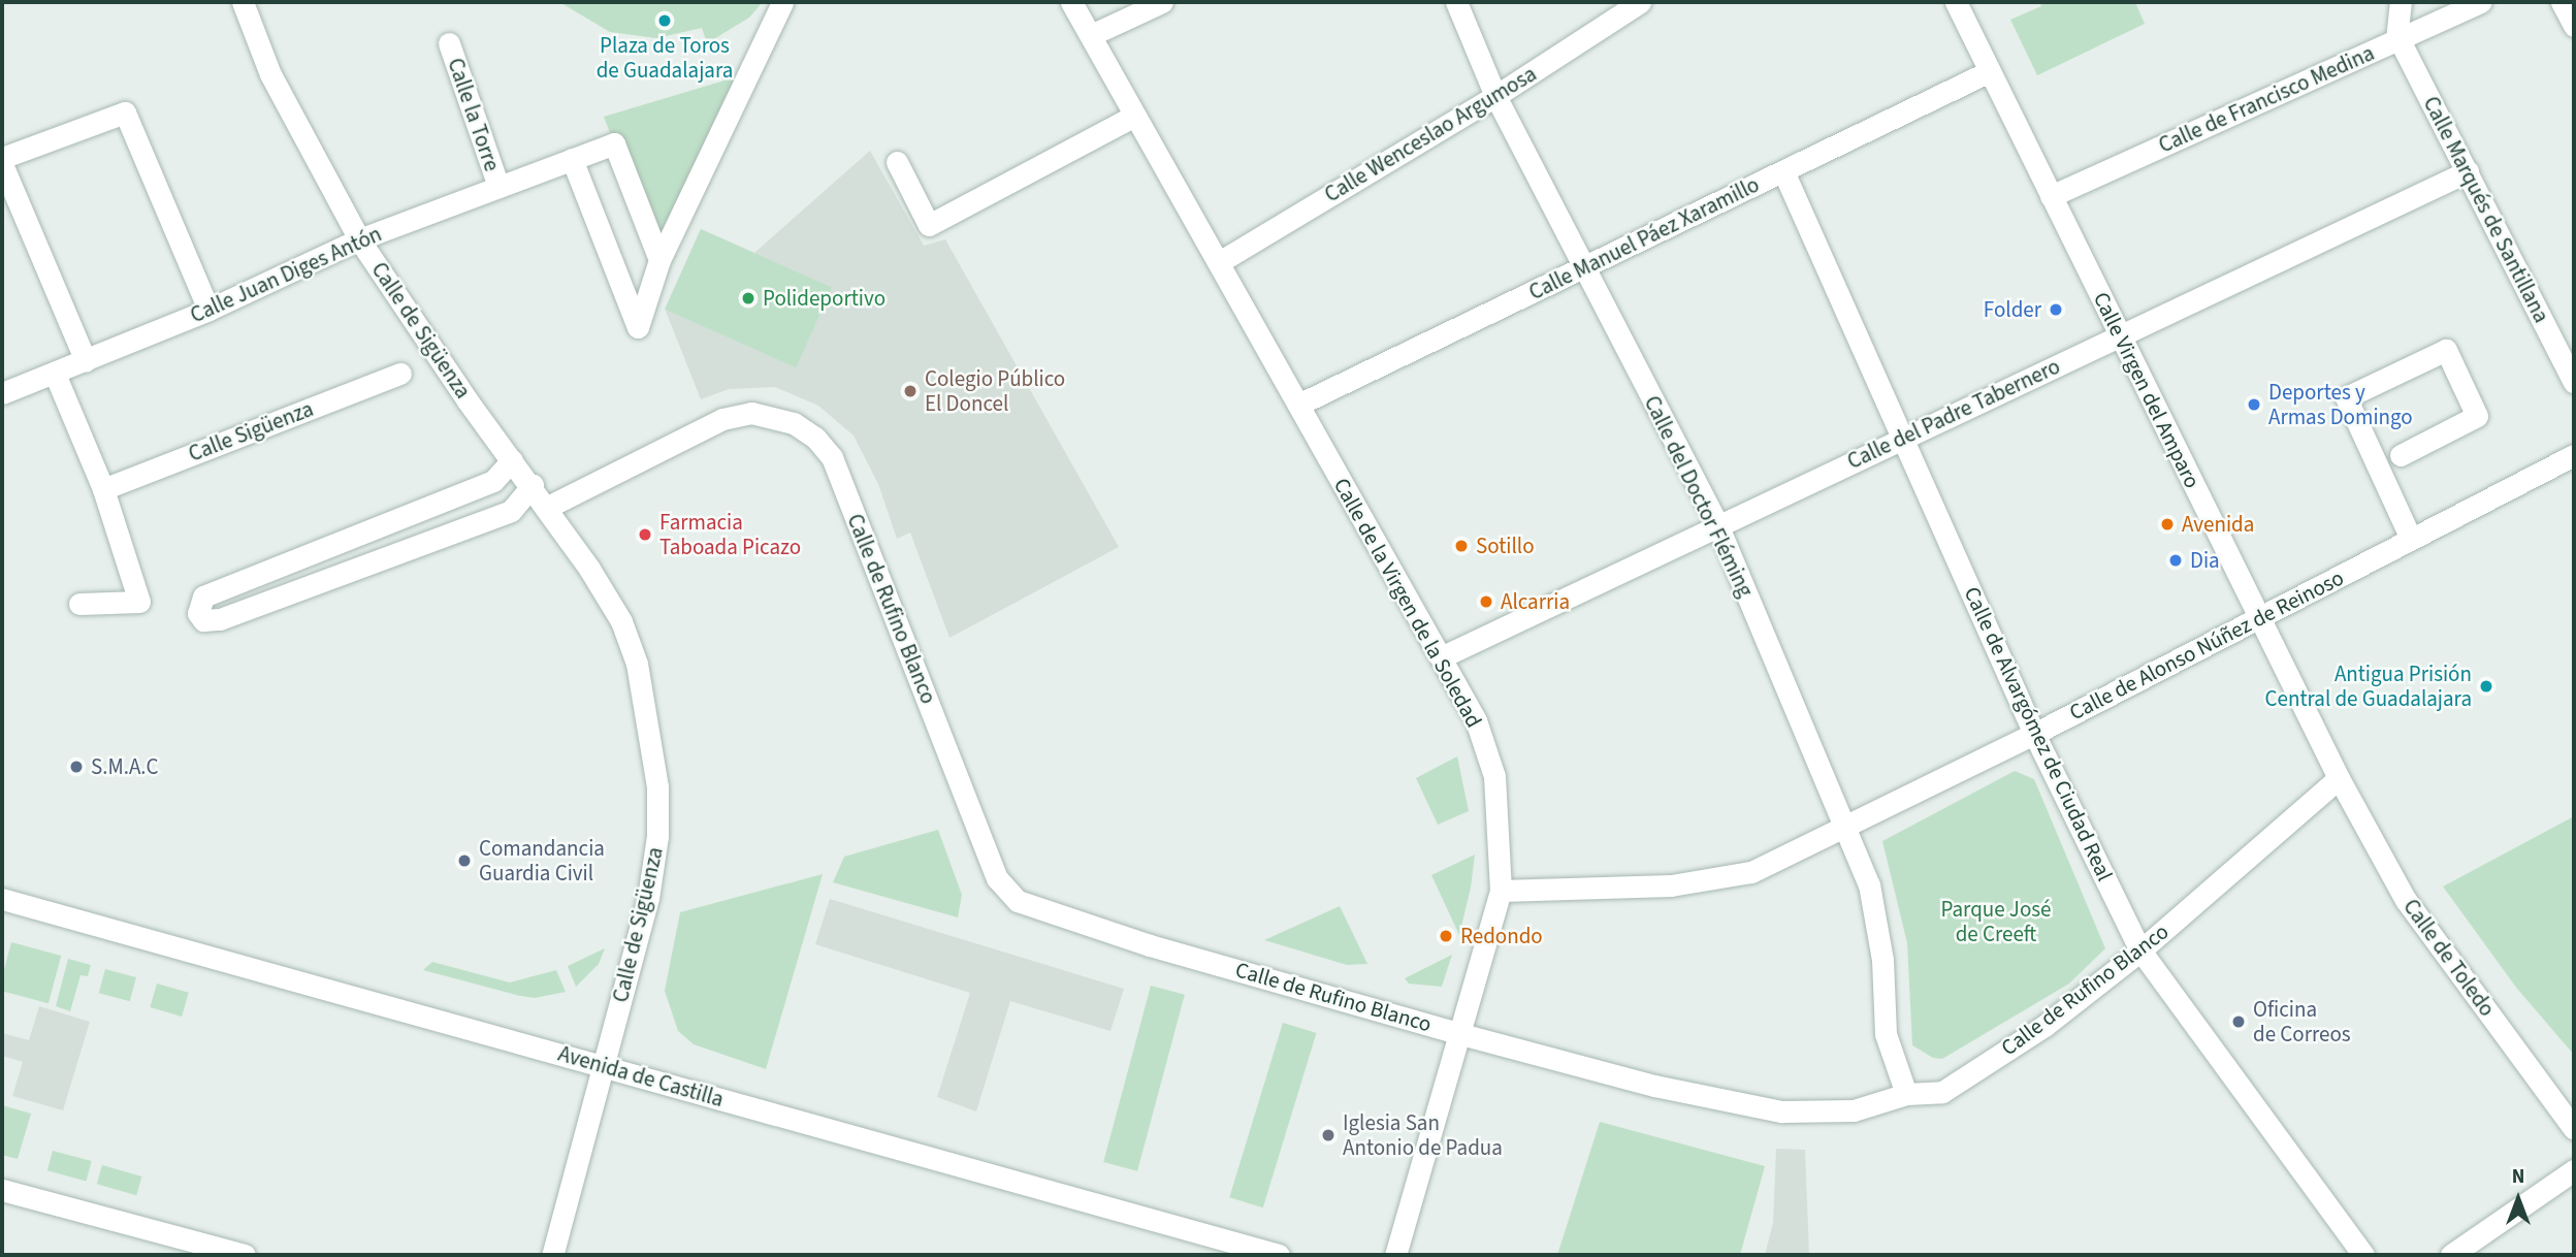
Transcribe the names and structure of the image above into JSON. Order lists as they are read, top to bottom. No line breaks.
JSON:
{"streets":{"street":["Calle de Francisco Medina","Calle la Torre","Calle Wenceslao Argumosa","Calle Marqués de Santillana","Calle Manuel Páez Xaramillo","Calle Juan Diges Antón","Calle de Sigüenza","Calle Virgen del Amparo","Calle del Padre Tabernero","Calle Sigüenza","Calle del Doctor Fléming","Calle de la Virgen de la Soledad","Calle de Rufino Blanco","Calle de Alonso Núñez de Reinoso","Calle de Alvargómez de Ciudad Real","Calle de Toledo","Avenida de Castilla"]},"crossings":[["Calle de Francisco Medina","Calle Marqués de Santillana"],["Calle de Francisco Medina","Calle Virgen del Amparo"],["Calle la Torre","Calle Juan Diges Antón"],["Calle Wenceslao Argumosa","Calle del Doctor Fléming"],["Calle Wenceslao Argumosa","Calle de la Virgen de la Soledad"],["Calle Marqués de Santillana","Calle del Padre Tabernero"],["Calle Manuel Páez Xaramillo","Calle Virgen del Amparo"],["Calle Manuel Páez Xaramillo","Calle del Doctor Fléming"],["Calle Manuel Páez Xaramillo","Calle de la Virgen de la Soledad"],["Calle Manuel Páez Xaramillo","Calle de Alvargómez de Ciudad Real"],["Calle Juan Diges Antón","Calle de Sigüenza"],["Calle de Sigüenza","Calle de Rufino Blanco"],["Calle de Sigüenza","Avenida de Castilla"],["Calle Virgen del Amparo","Calle del Padre Tabernero"],["Calle Virgen del Amparo","Calle de Rufino Blanco"],["Calle Virgen del Amparo","Calle de Alonso Núñez de Reinoso"],["Calle Virgen del Amparo","Calle de Toledo"],["Calle del Padre Tabernero","Calle del Doctor Fléming"],["Calle del Padre Tabernero","Calle de la Virgen de la Soledad"],["Calle del Padre Tabernero","Calle de Alvargómez de Ciudad Real"],["Calle del Doctor Fléming","Calle de Rufino Blanco"],["Calle del Doctor Fléming","Calle de Alonso Núñez de Reinoso"],["Calle de la Virgen de la Soledad","Calle de Rufino Blanco"],["Calle de la Virgen de la Soledad","Calle de Alonso Núñez de Reinoso"],["Calle de Rufino Blanco","Calle de Alvargómez de Ciudad Real"],["Calle de Rufino Blanco","Calle de Toledo"],["Calle de Alonso Núñez de Reinoso","Calle de Alvargómez de Ciudad Real"]],"parks":["Parque José de Creeft"],"places":["Plaza de Toros de Guadalajara","Polideportivo","Folder","Colegio Público El Doncel","Deportes y Armas Domingo","Avenida","Farmacia Taboada Picazo","Sotillo","Dia","Alcarria","Antigua Prisión Central de Guadalajara","S.M.A.C","Comandancia Guardia Civil","Redondo","Oficina de Correos","Iglesia San Antonio de Padua"],"north":"top"}
